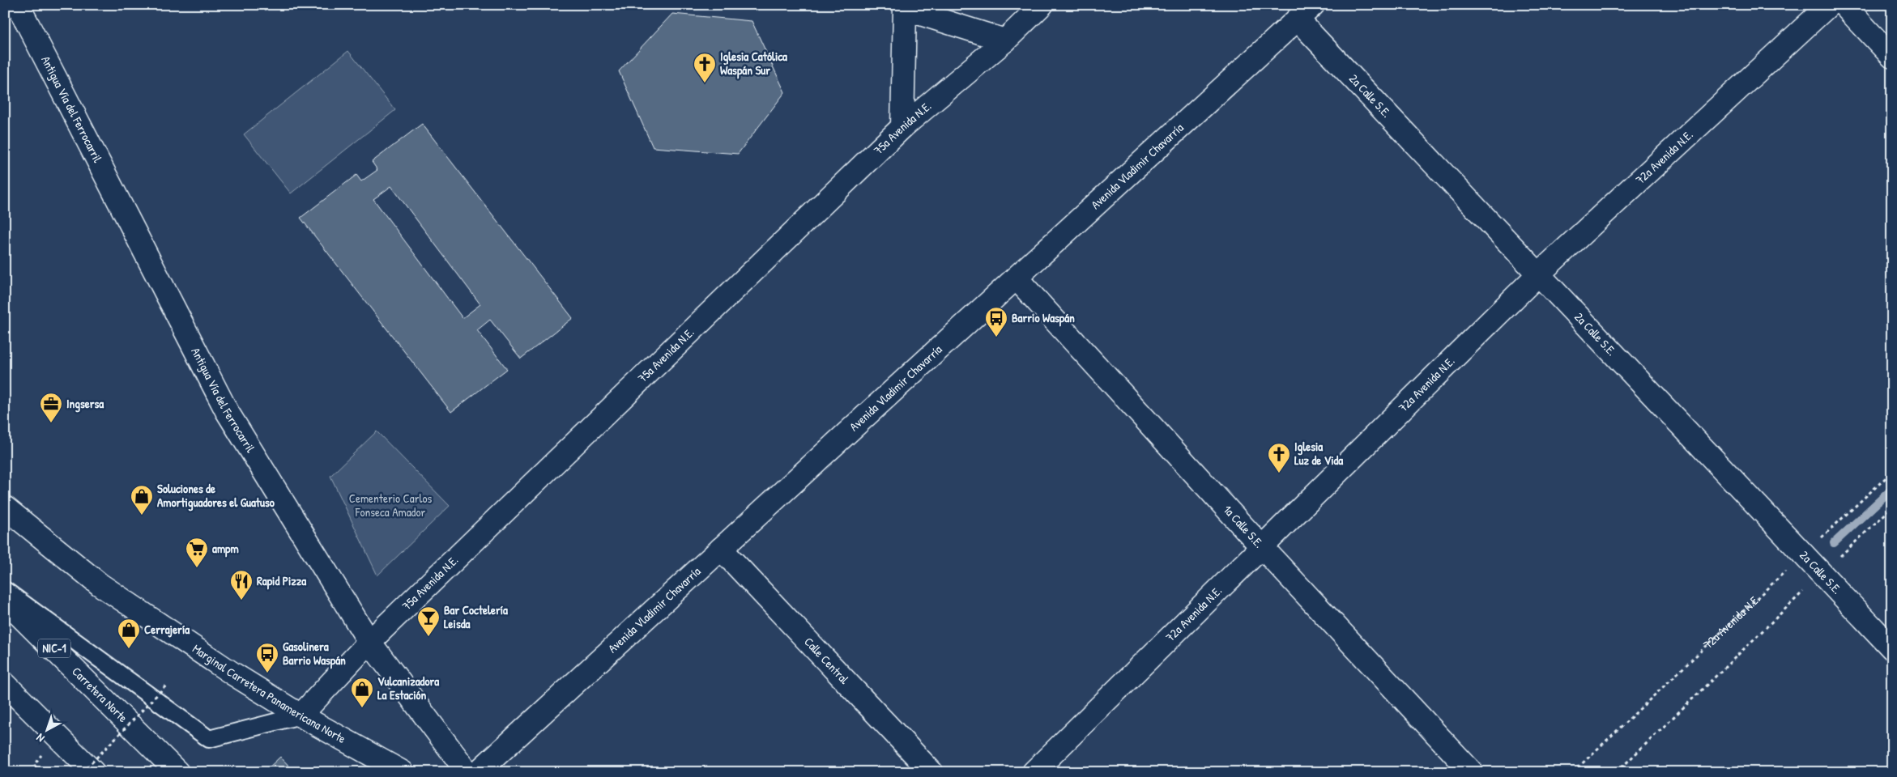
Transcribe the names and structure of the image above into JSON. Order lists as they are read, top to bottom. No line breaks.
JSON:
{"streets":{"main road":["2a Calle S.E.","Antigua Vía del Ferrocarril","75a Avenida N.E.","72a Avenida N.E.","Avenida Vladimir Chavarría","1a Calle S.E.","NIC-1","Calle Central","Marginal Carretera Panamericana Norte","Carretera Norte"]},"crossings":[["2a Calle S.E.","72a Avenida N.E."],["2a Calle S.E.","Avenida Vladimir Chavarría"],["Antigua Vía del Ferrocarril","75a Avenida N.E."],["75a Avenida N.E.","Marginal Carretera Panamericana Norte"],["72a Avenida N.E.","1a Calle S.E."],["Avenida Vladimir Chavarría","1a Calle S.E."],["Avenida Vladimir Chavarría","Calle Central"]],"parks":["Cementerio Carlos Fonseca Amador"],"places":{"church":["Iglesia Católica Waspán Sur","Iglesia Luz de Vida"],"bus stop":["Barrio Waspán","Gasolinera Barrio Waspán"],"office":["Ingsersa"],"shop":["Soluciones de Amortiguadores el Guatuso","Cerrajería","Vulcanizadora La Estación"],"supermarket":["ampm"],"restaurant":["Rapid Pizza"],"bar":["Bar Coctelería Leisda"]},"north":"bottom left"}
